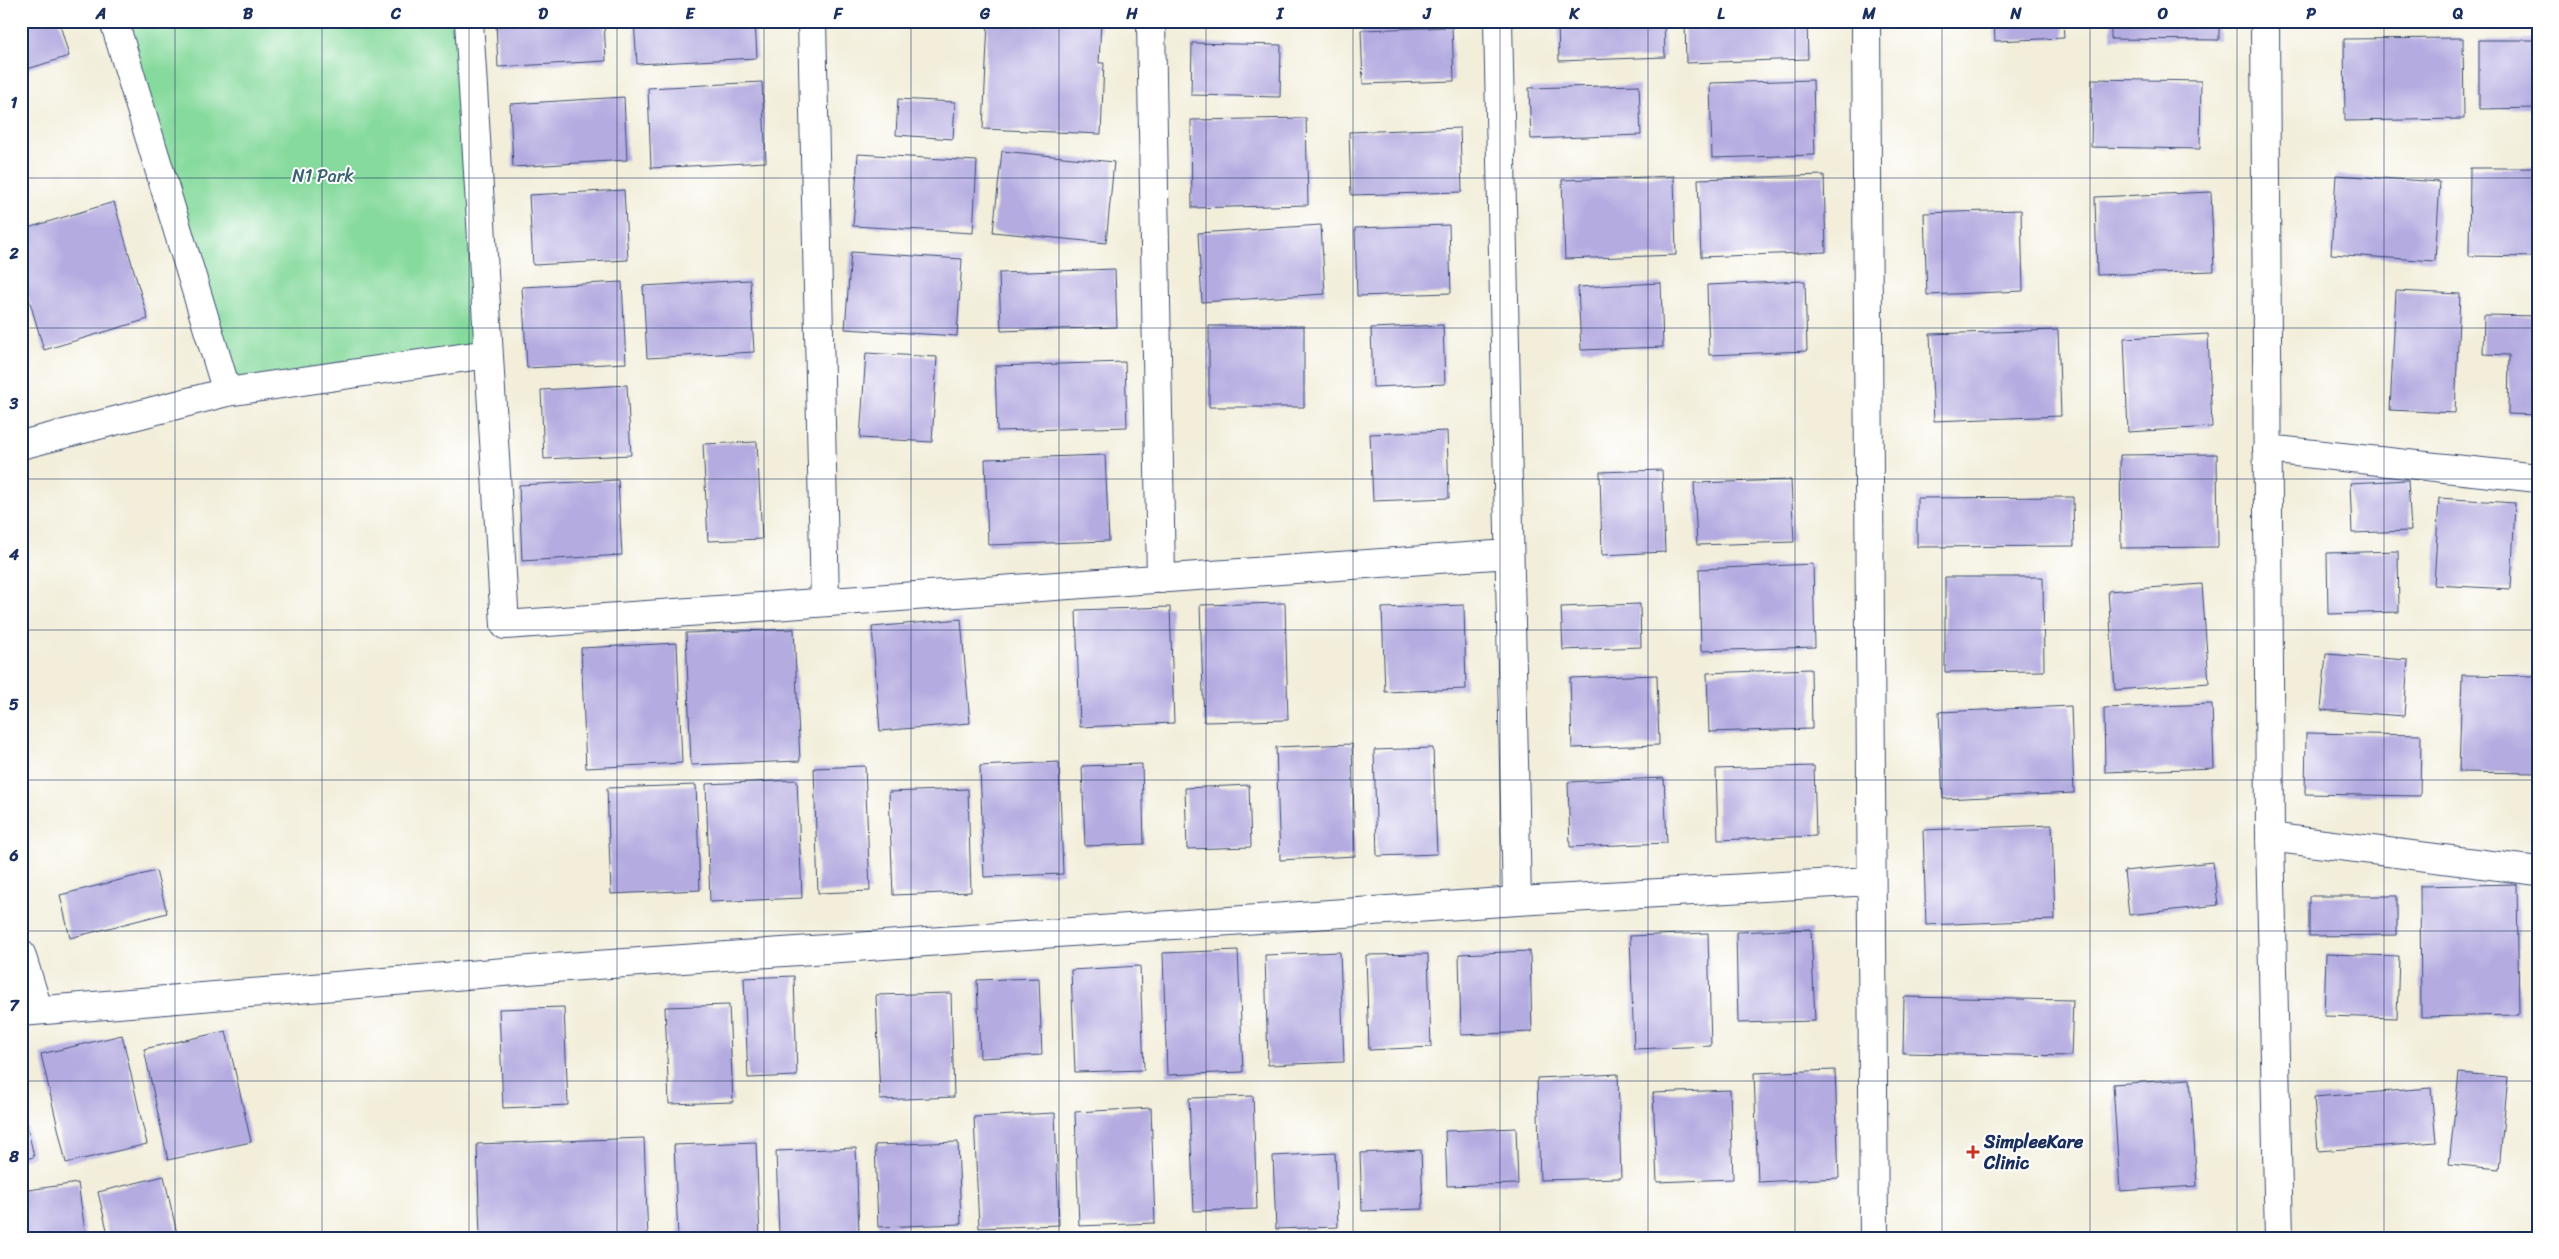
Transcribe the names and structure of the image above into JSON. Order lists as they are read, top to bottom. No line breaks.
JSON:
{"parks":["N1 Park"],"places":{"health":["SimpleeKare Clinic"]},"grid":{"columns":["A","B","C","D","E","F","G","H","I","J","K","L","M","N","O","P","Q"],"rows":["1","2","3","4","5","6","7","8"]}}
